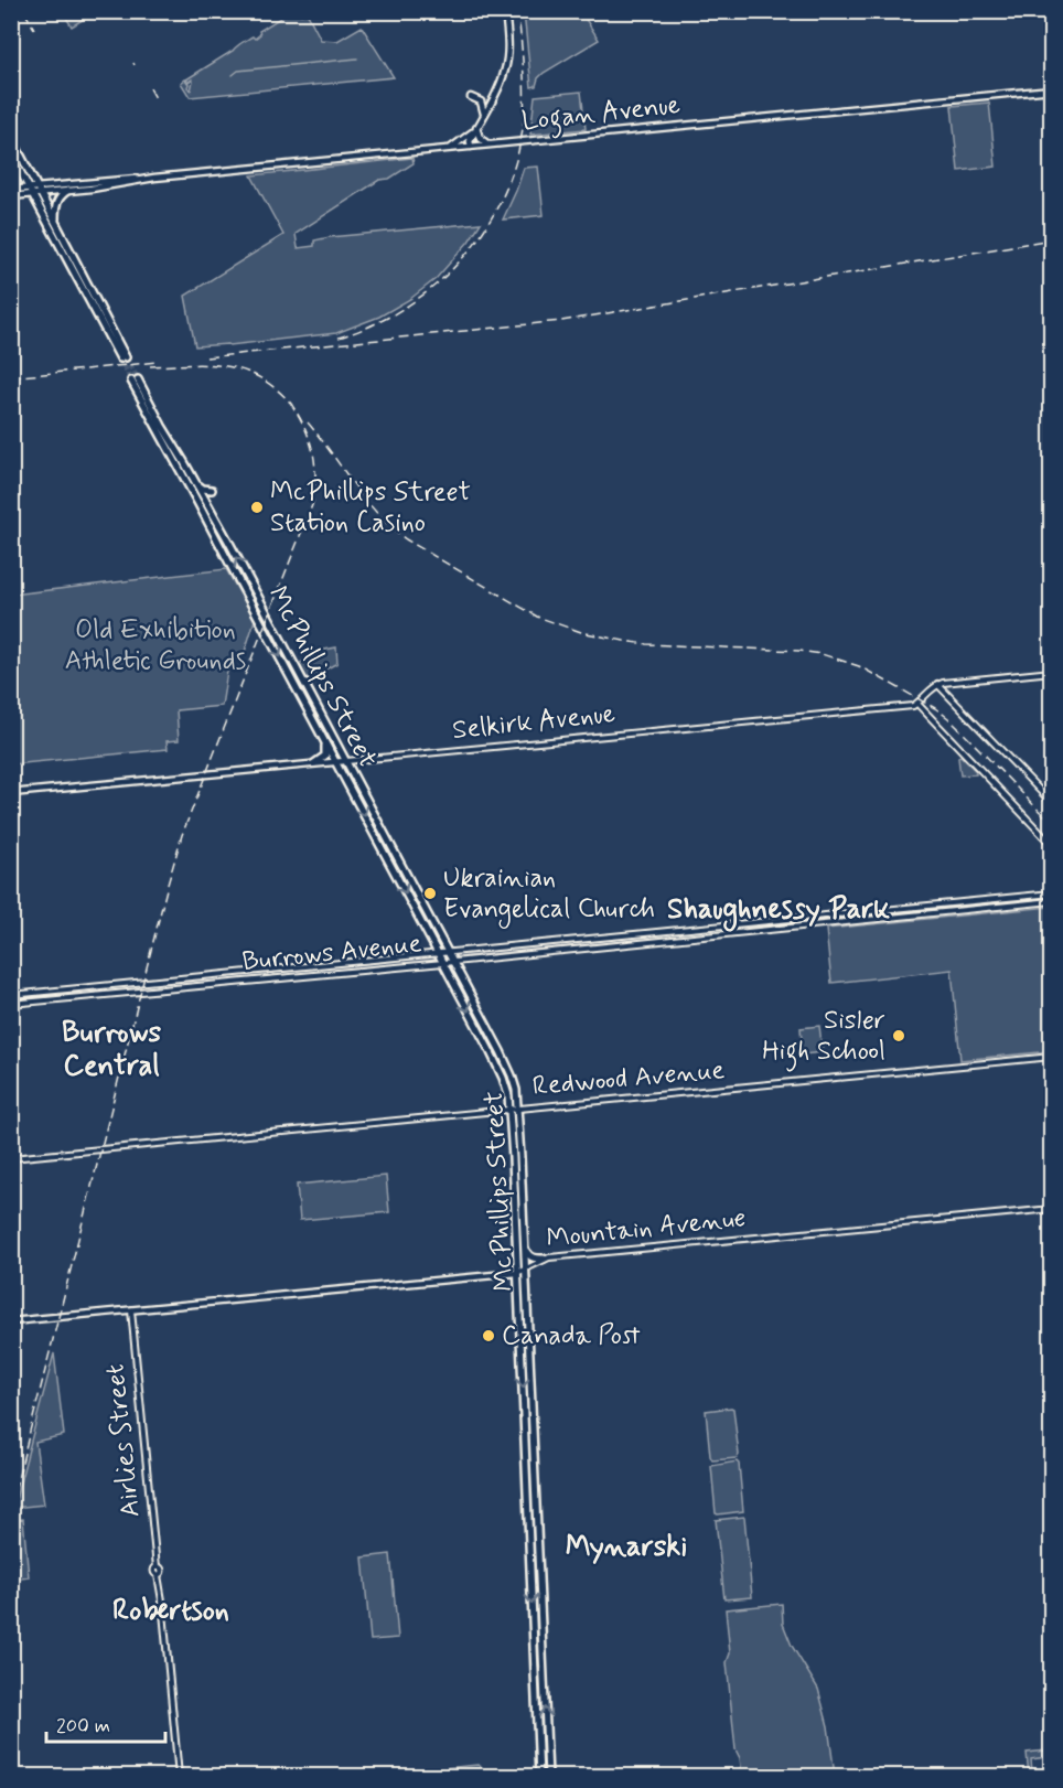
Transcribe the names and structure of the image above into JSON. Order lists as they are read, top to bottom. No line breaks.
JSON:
{"streets":{"main road":["Logan Avenue","McPhillips Street","Selkirk Avenue","Mountain Avenue"],"street":["Burrows Avenue","Redwood Avenue","Airlies Street"]},"crossings":[["McPhillips Street","Selkirk Avenue"],["McPhillips Street","Burrows Avenue"],["McPhillips Street","Redwood Avenue"],["McPhillips Street","Mountain Avenue"],["Mountain Avenue","Airlies Street"]],"districts":["Shaughnessy Park","Burrows Central","Mynarski","Robertson"],"parks":["Old Exhibition Athletic Grounds"],"places":["McPhillips Street Station Casino","Ukrainian Evangelical Church","Sisler High School","Canada Post"],"scale_bar":"200 m"}
